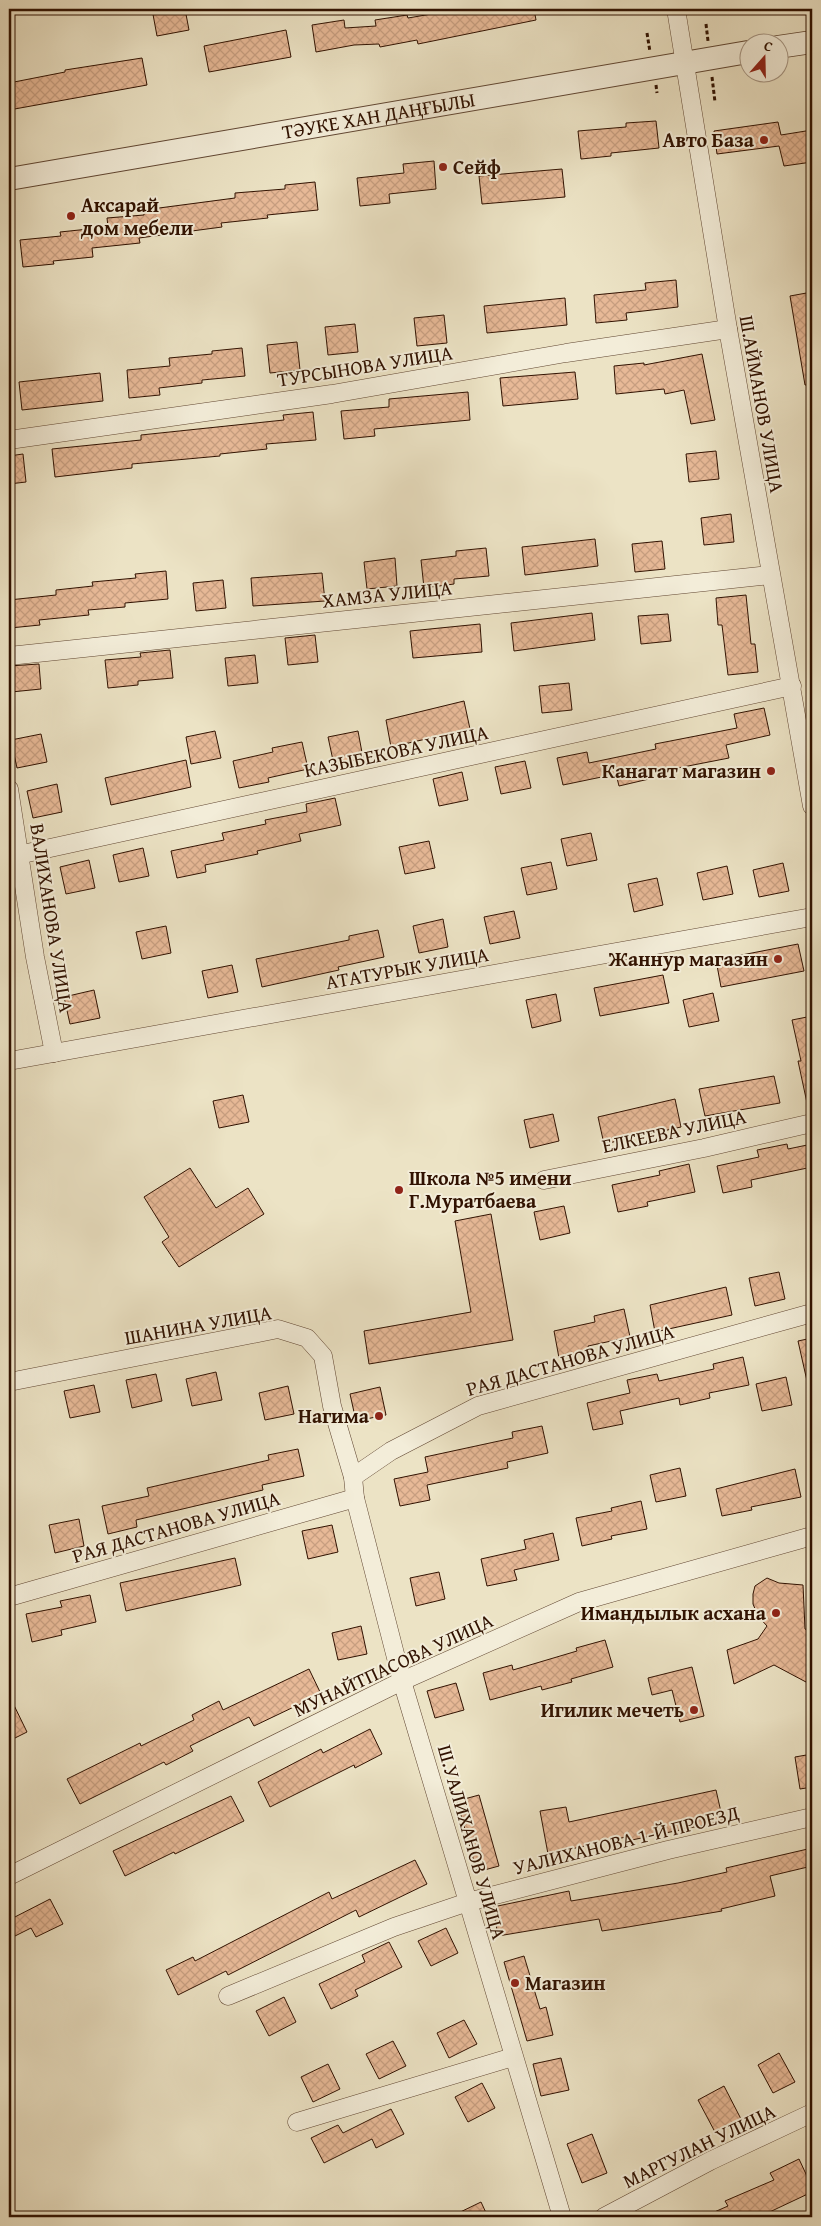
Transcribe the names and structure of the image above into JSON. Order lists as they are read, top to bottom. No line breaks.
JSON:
{"streets":{"street":["ТӘУКЕ ХАН ДАҢҒЫЛЫ","ТУРСЫНОВА УЛИЦА","Ш.АЙМАНОВ УЛИЦА","ХАМЗА УЛИЦА","КАЗЫБЕКОВА УЛИЦА","ВАЛИХАНОВА УЛИЦА","АТАТУРЫК УЛИЦА","ЕЛКЕЕВА УЛИЦА","ШАНИНА УЛИЦА","РАЯ ДАСТАНОВА УЛИЦА","МУНАЙТПАСОВА УЛИЦА","УАЛИХАНОВА 1-Й ПРОЕЗД","Ш.УАЛИХАНОВ УЛИЦА","МАРГУЛАН УЛИЦА"]},"crossings":[["ТӘУКЕ ХАН ДАҢҒЫЛЫ","Ш.АЙМАНОВ УЛИЦА"],["ТУРСЫНОВА УЛИЦА","Ш.АЙМАНОВ УЛИЦА"],["Ш.АЙМАНОВ УЛИЦА","ХАМЗА УЛИЦА"],["Ш.АЙМАНОВ УЛИЦА","КАЗЫБЕКОВА УЛИЦА"],["КАЗЫБЕКОВА УЛИЦА","ВАЛИХАНОВА УЛИЦА"],["ВАЛИХАНОВА УЛИЦА","АТАТУРЫК УЛИЦА"],["ШАНИНА УЛИЦА","РАЯ ДАСТАНОВА УЛИЦА"],["ШАНИНА УЛИЦА","Ш.УАЛИХАНОВ УЛИЦА"],["РАЯ ДАСТАНОВА УЛИЦА","Ш.УАЛИХАНОВ УЛИЦА"],["МУНАЙТПАСОВА УЛИЦА","Ш.УАЛИХАНОВ УЛИЦА"],["УАЛИХАНОВА 1-Й ПРОЕЗД","Ш.УАЛИХАНОВ УЛИЦА"]],"places":["Авто База","Сейф","Аксарай дом мебели","Канагат магазин","Жаннур магазин","Школа №5 имени Г.Муратбаева","Нагима","Имандылык асхана","Игилик мечеть","Магазин"],"north":"top"}
